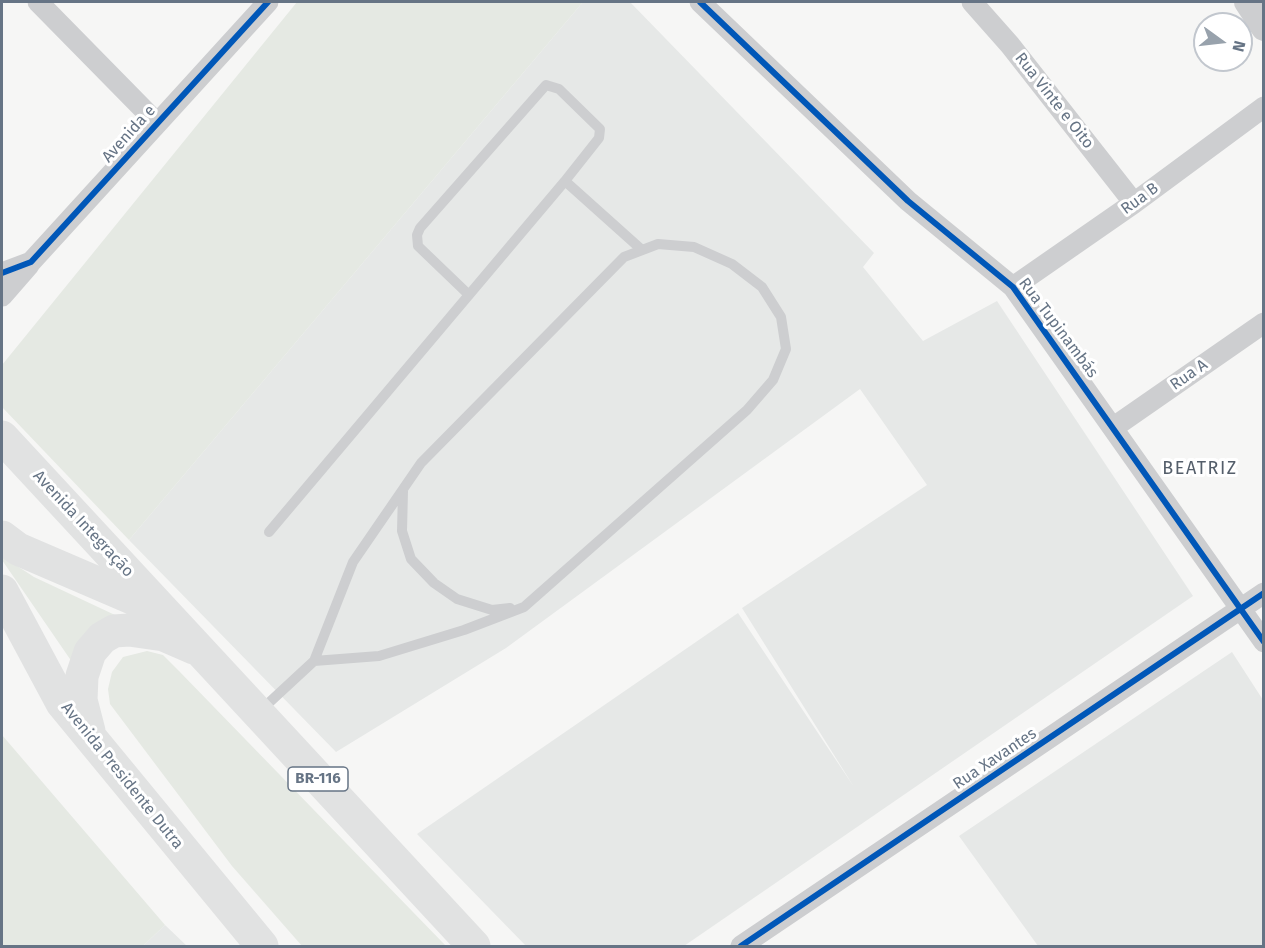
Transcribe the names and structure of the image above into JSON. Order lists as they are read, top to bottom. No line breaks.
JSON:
{"streets":{"highway":["Avenida Integração","Avenida Presidente Dutra","BR-116"],"street":["Rua Vinte e Oito","Avenida e","Rua B","Rua Tupinambás","Rua A","Rua Xavantes"]},"crossings":[["Rua Vinte e Oito","Rua B"],["Rua B","Rua Tupinambás"],["Rua Tupinambás","Rua A"],["Rua Tupinambás","Rua Xavantes"],["Avenida Integração","BR-116"]],"districts":["BEATRIZ"],"north":"right"}
